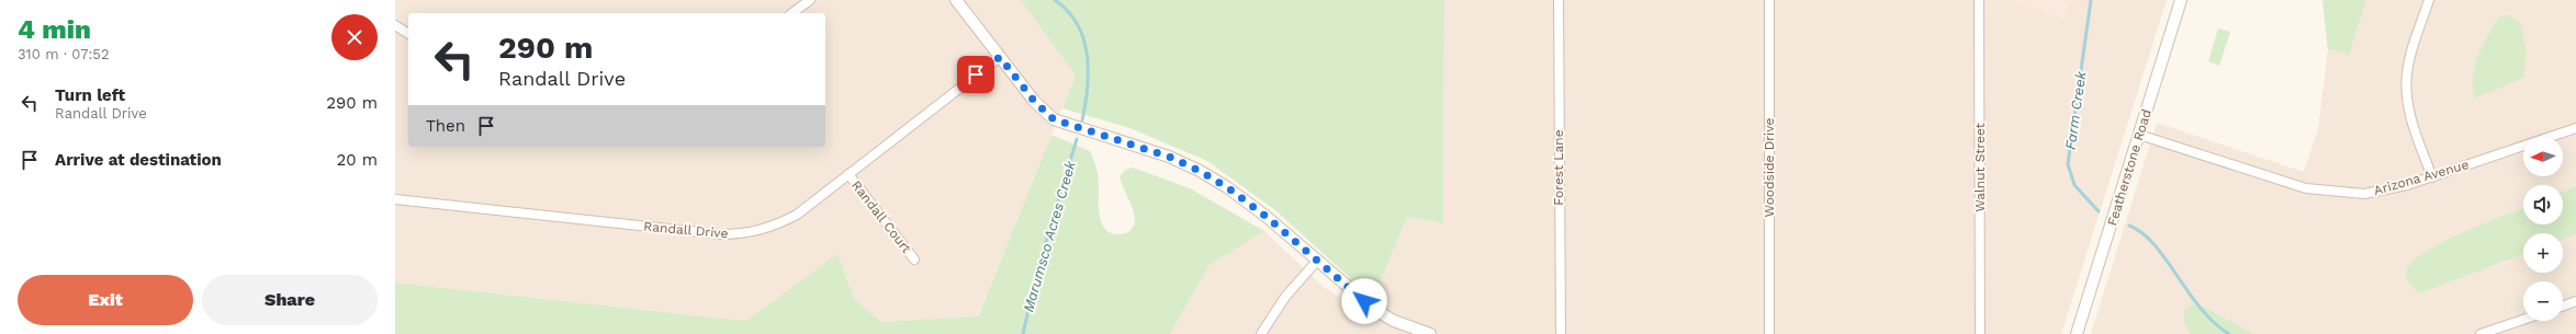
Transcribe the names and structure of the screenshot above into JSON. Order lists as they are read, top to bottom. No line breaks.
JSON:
{"streets":{"street":["Forest Lane","Woodside Drive","Walnut Street","Featherstone Road","Arizona Avenue","Randall Court","Randall Drive"]},"crossings":[["Featherstone Road","Arizona Avenue"],["Randall Court","Randall Drive"]],"water":["Farm Creek","Marumsco Acres Creek"],"north":"left","page":{"heading":["4 min","310 m · 07:52"],"turn":["290 m","Randall Drive"],"list":[{"name":"Turn left","note":"Randall Drive","value":"290 m"},{"name":"Arrive at destination","value":"20 m"}],"then":"Then","map_buttons":["+","−"],"buttons":["Exit","Share"]}}
